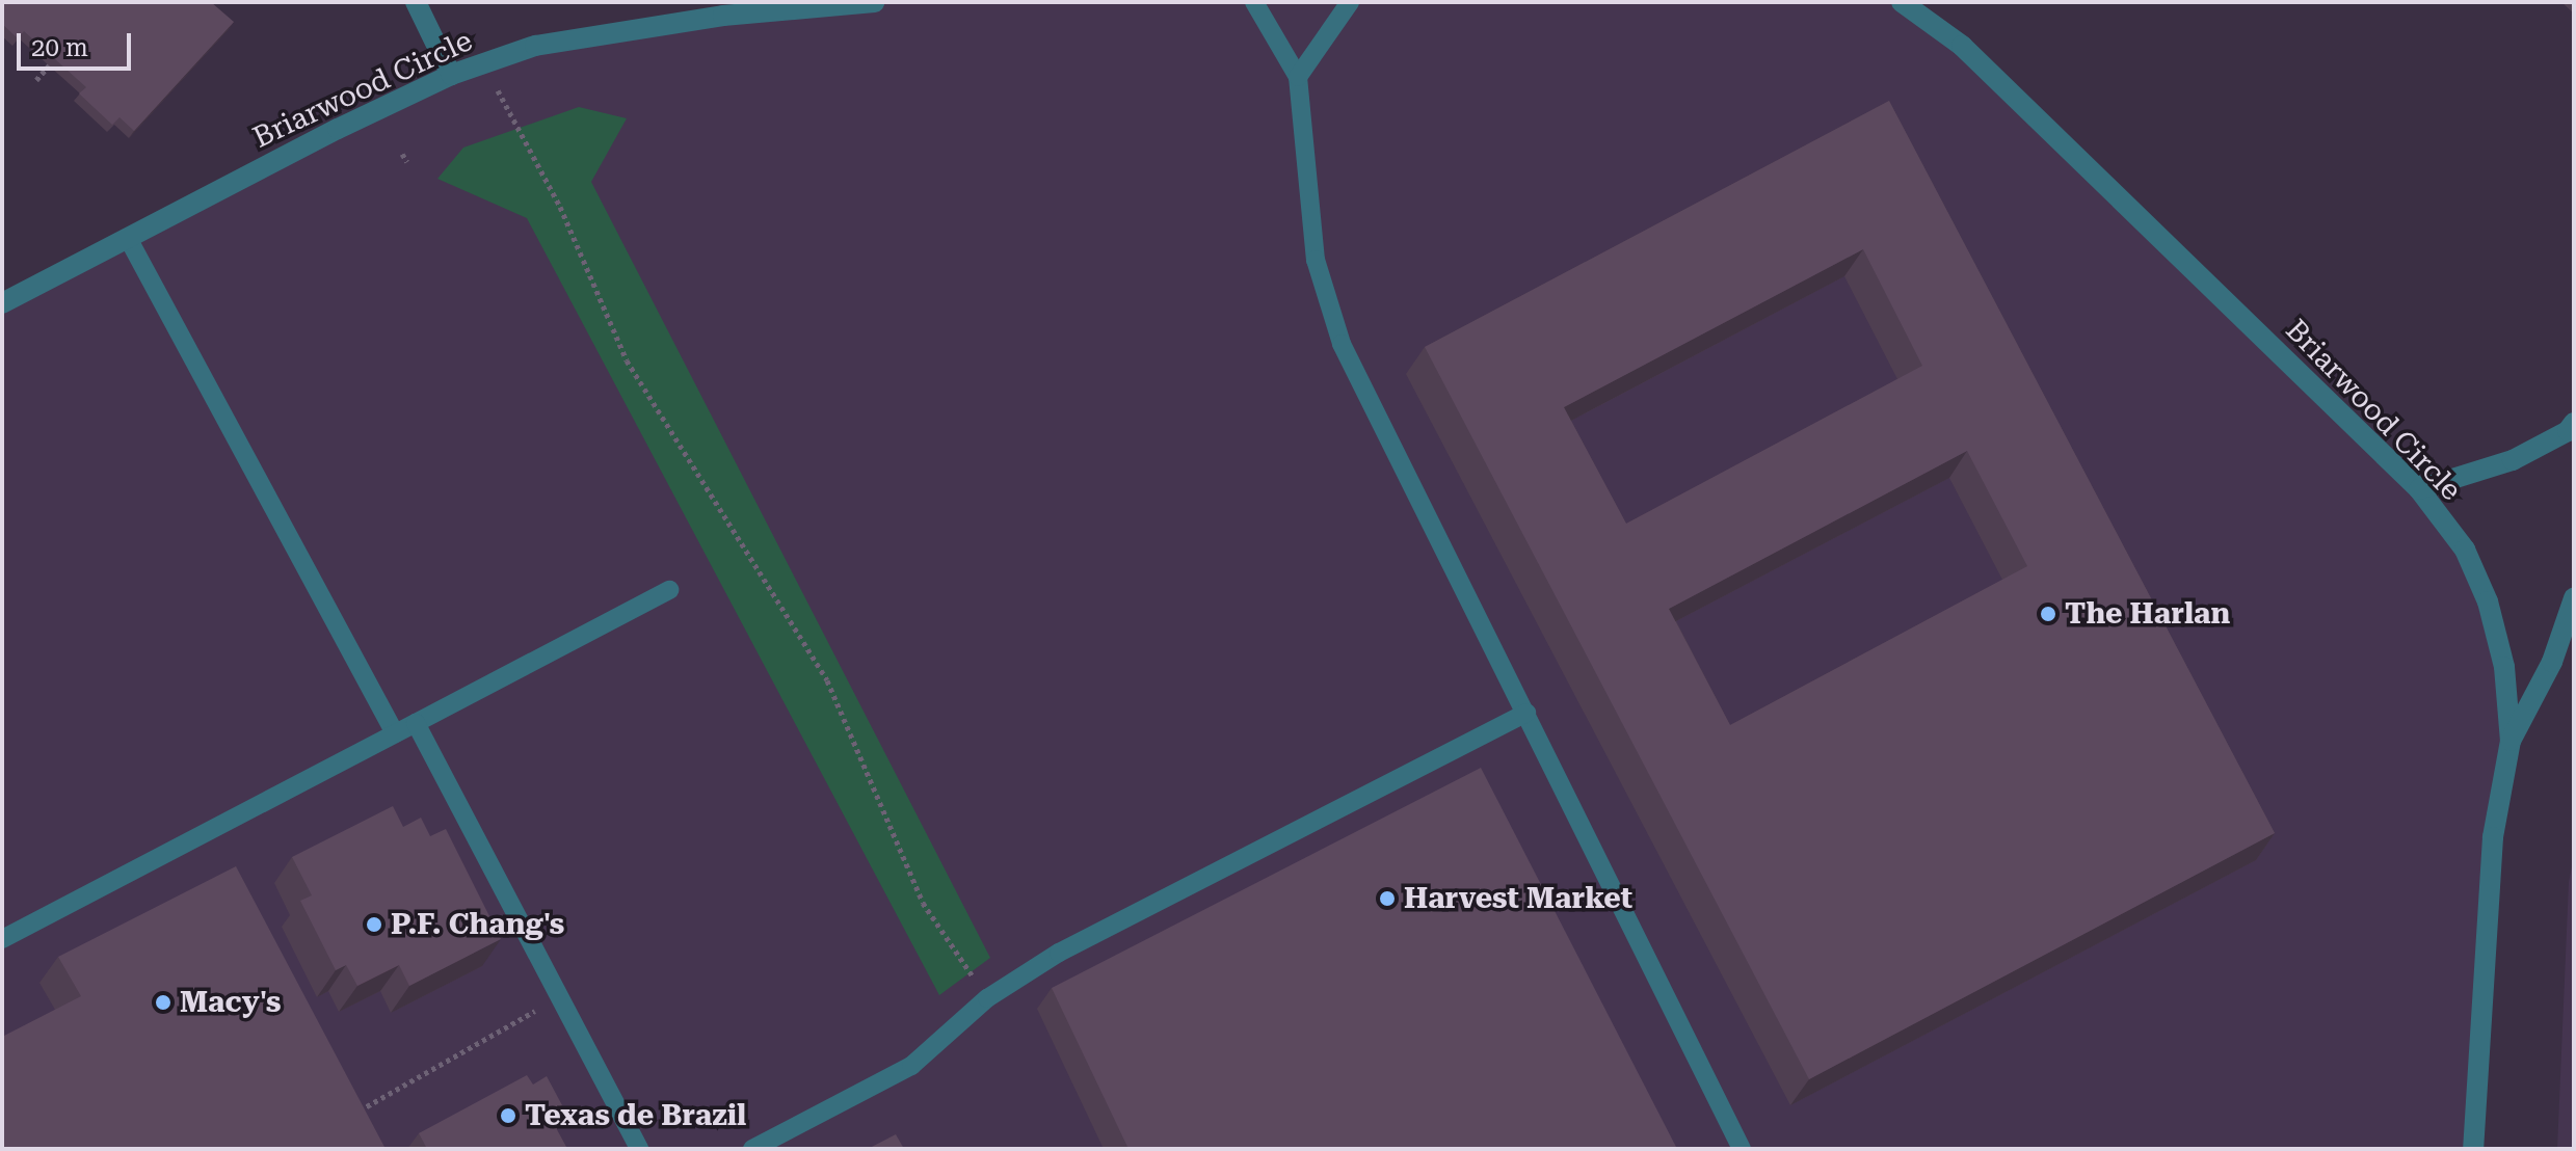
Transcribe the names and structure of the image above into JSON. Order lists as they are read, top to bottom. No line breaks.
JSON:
{"streets":{"street":["Briarwood Circle"]},"places":["The Harlan","Harvest Market","P.F. Chang's","Macy's","Texas de Brazil"],"scale_bar":"20 m"}
